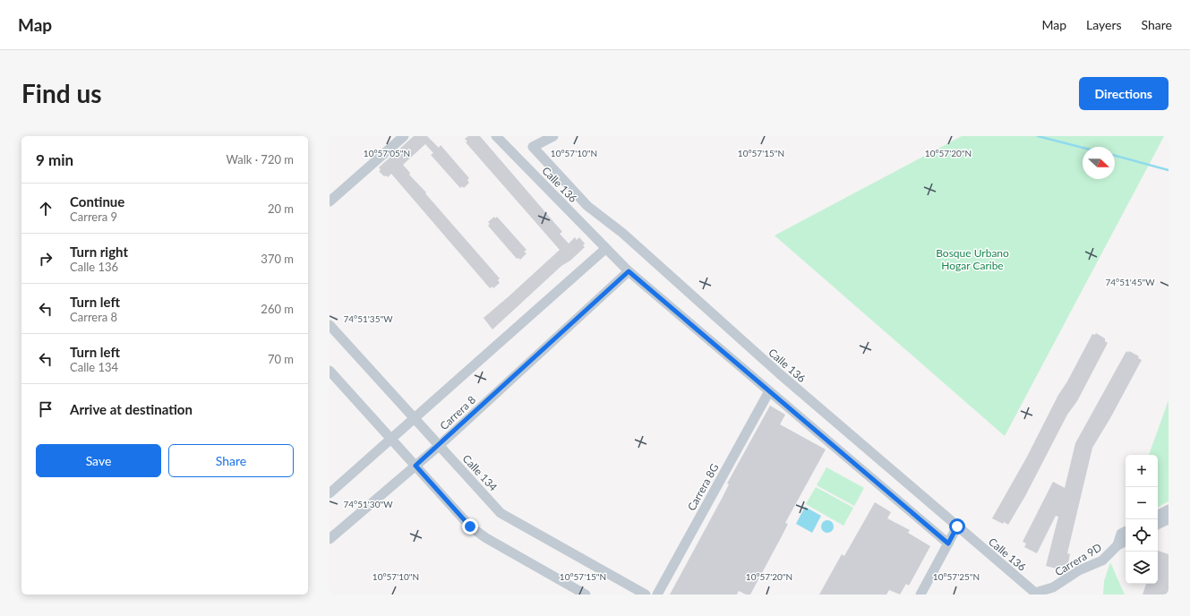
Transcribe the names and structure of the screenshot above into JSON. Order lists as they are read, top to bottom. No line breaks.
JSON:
{"streets":{"street":["Calle 136","Carrera 8","Calle 134","Carrera 8G","Carrera 9D"]},"crossings":[["Calle 136","Carrera 8"],["Calle 136","Carrera 8G"],["Calle 136","Carrera 9D"],["Carrera 8","Calle 134"]],"parks":["Bosque Urbano Hogar Caribe"],"north":"right","page":{"header":"Map","nav":["Map","Layers","Share"],"buttons":["Directions",["Save","Share"]],"title":"Find us","heading":["9 min","Walk · 720 m"],"list":[["Continue","Carrera 9","20 m"],["Turn right","Calle 136","370 m"],["Turn left","Carrera 8","260 m"],["Turn left","Calle 134","70 m"],"Arrive at destination"],"map_buttons":["+","−"]},"coordinates":["10°57'10\"N","10°57'15\"N","10°57'20\"N","10°57'05\"N","74°51'45\"W","74°51'35\"W","74°51'30\"W","10°57'25\"N"]}
